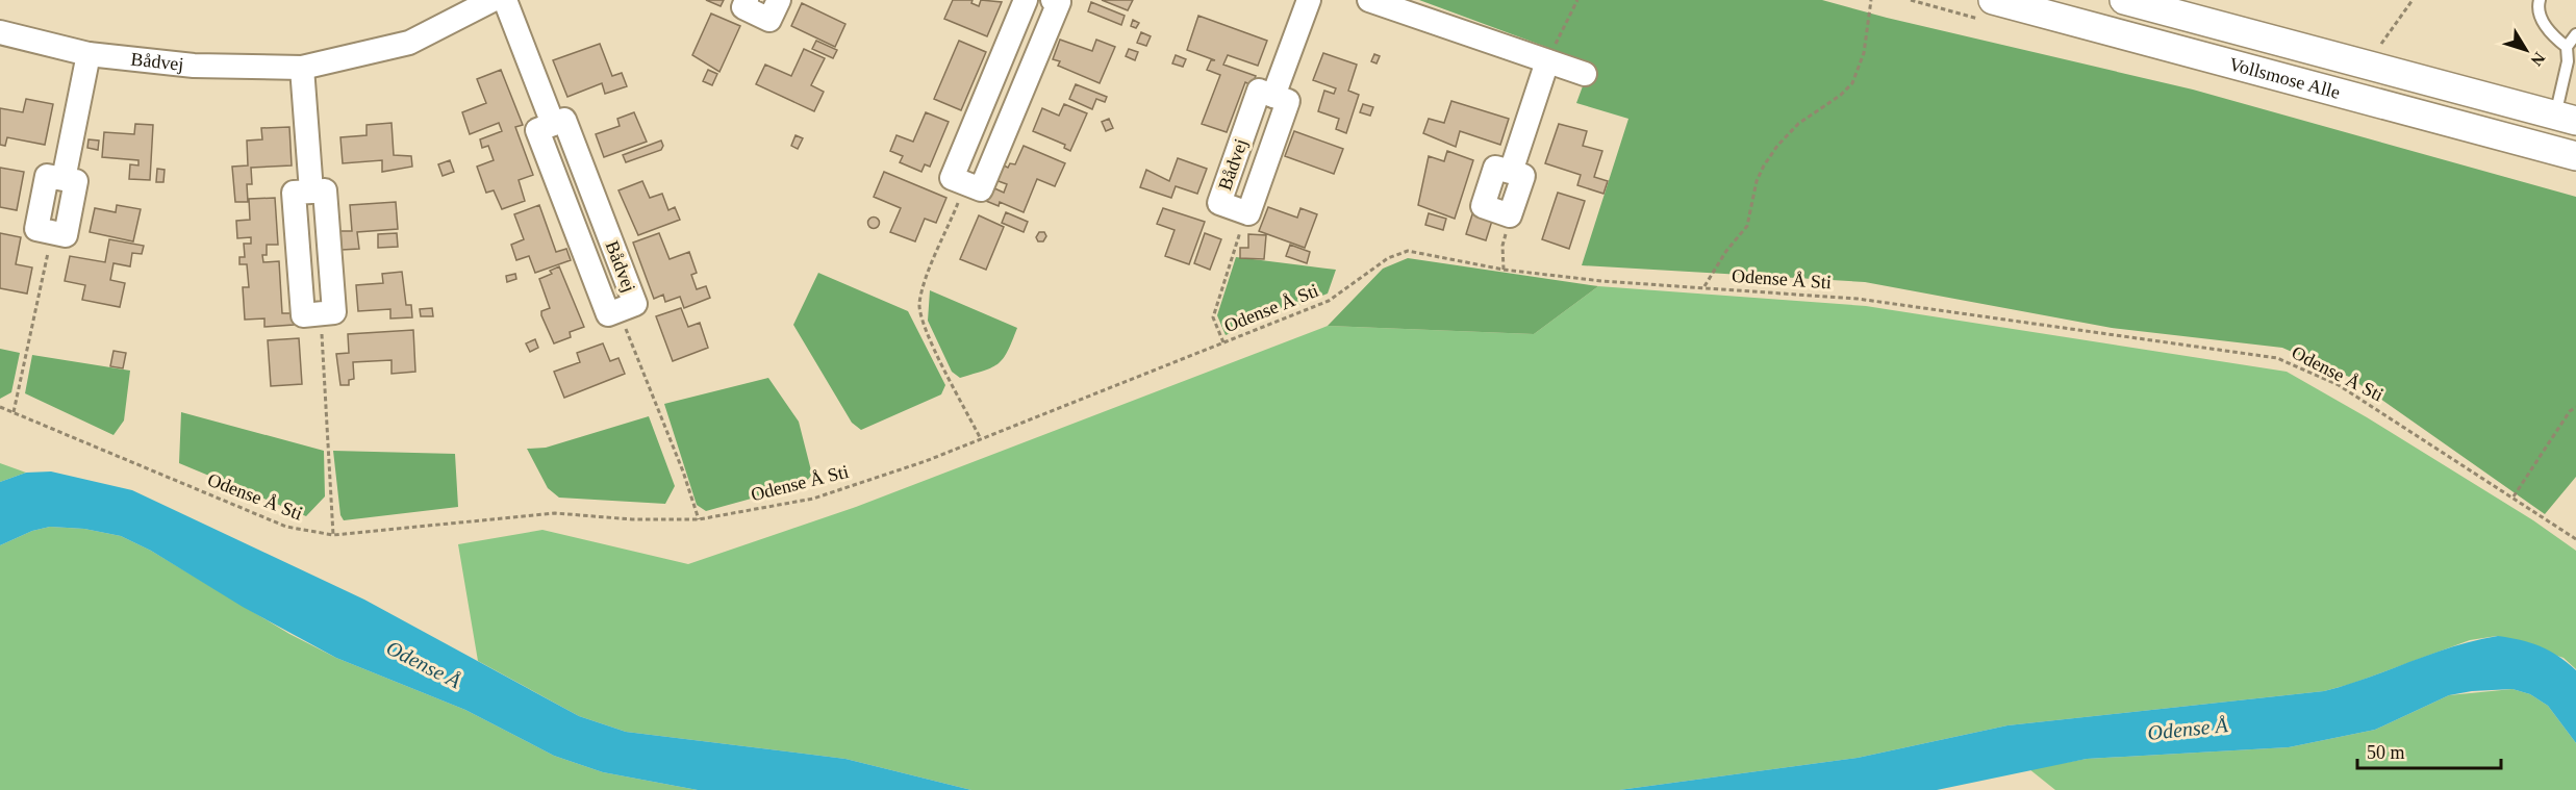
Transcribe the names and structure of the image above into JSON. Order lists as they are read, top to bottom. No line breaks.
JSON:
{"streets":{"street":["Bådvej","Vollsmose Alle"],"path":["Odense Å Sti"]},"water":["Odense Å"],"scale_bar":"50 m","north":"bottom right"}
